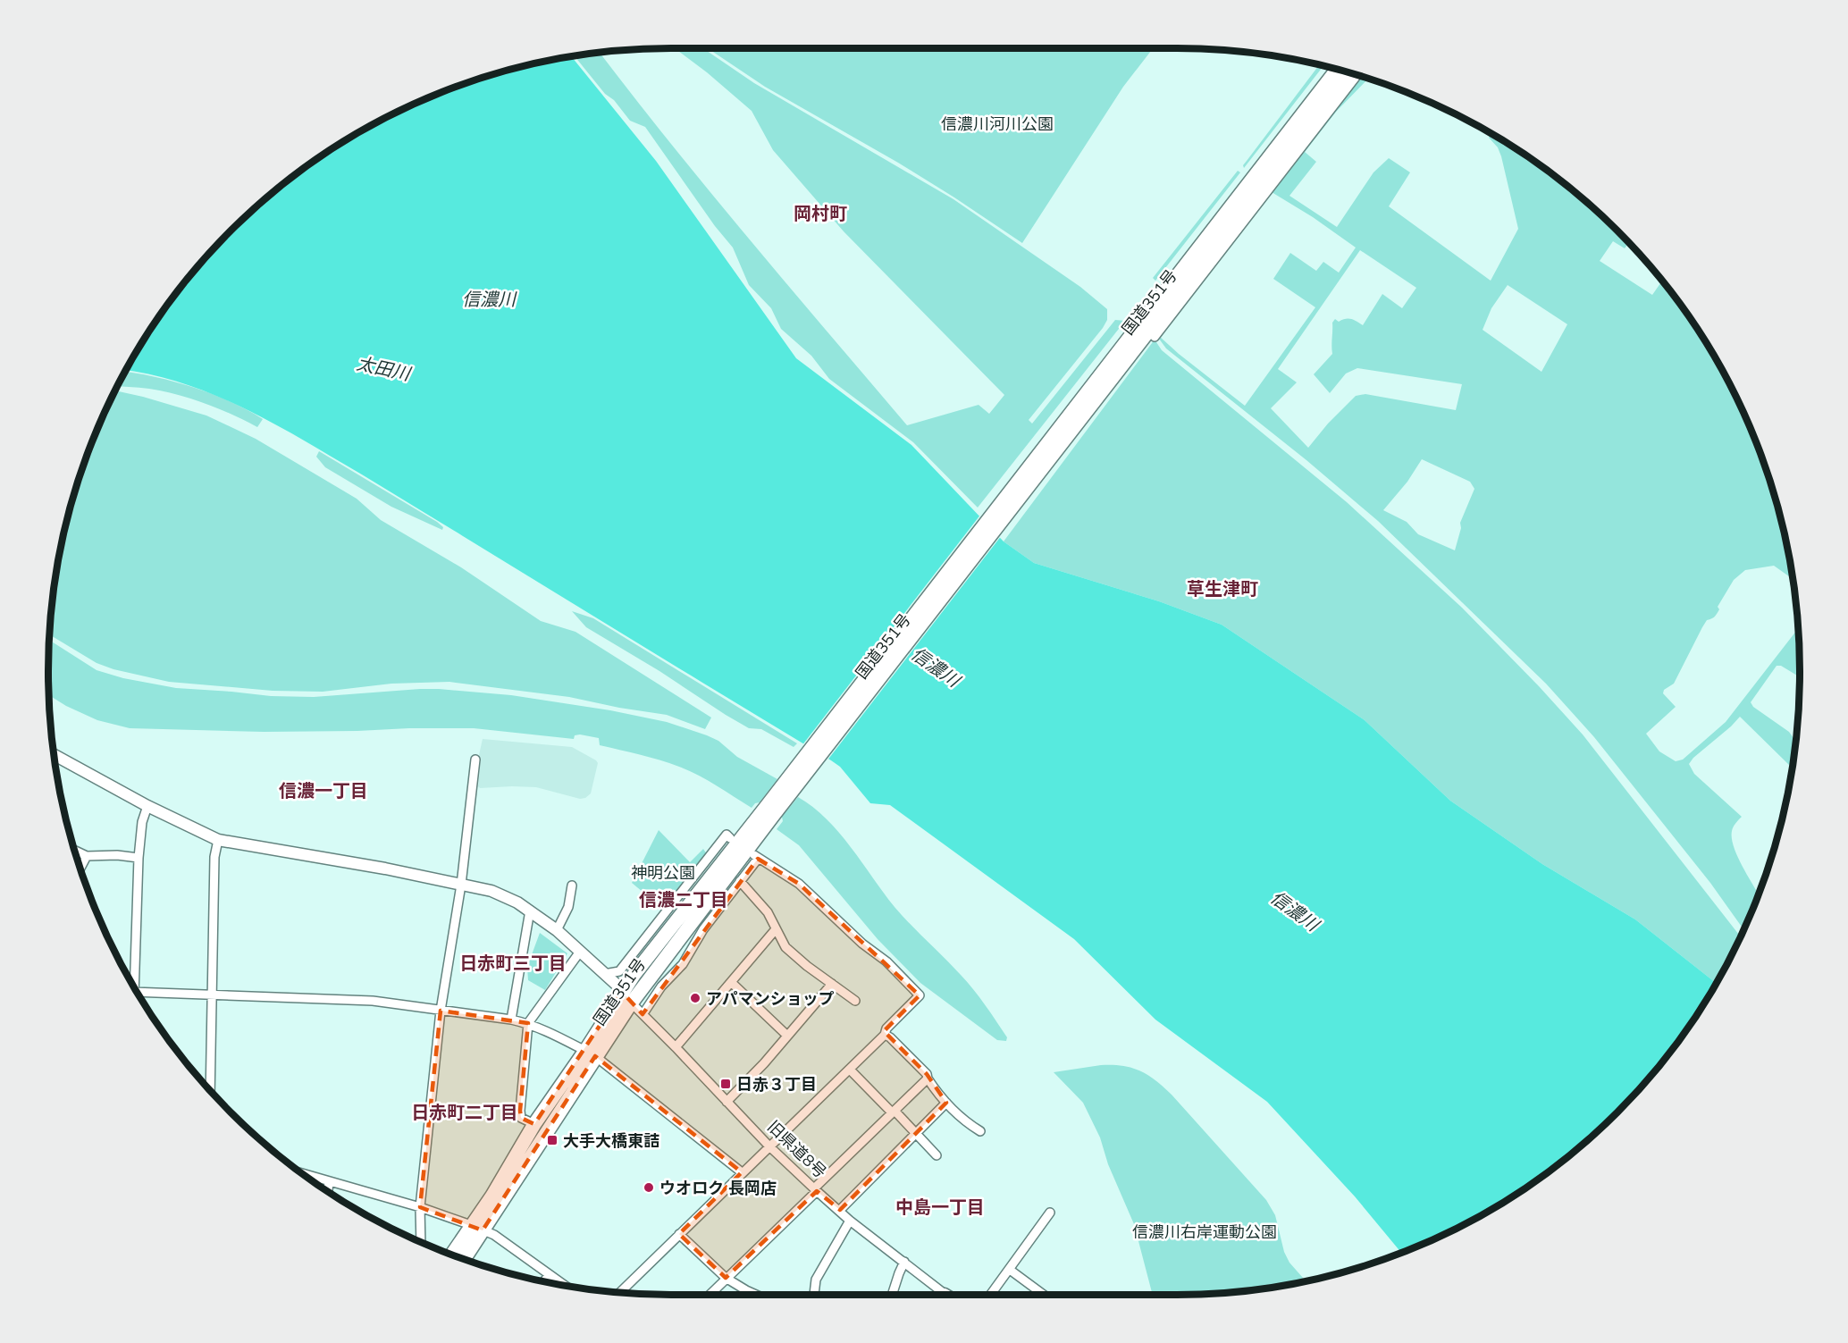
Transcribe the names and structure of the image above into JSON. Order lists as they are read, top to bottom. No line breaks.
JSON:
{"streets":{"highway":["国道351号"],"street":["旧県道8号"]},"crossings":[["国道351号","旧県道8号"]],"districts":["岡村町","草生津町","信濃一丁目","信濃二丁目","日赤町三丁目","日赤町二丁目","中島一丁目"],"water":["信濃川","太田川"],"parks":["信濃川河川公園","神明公園","信濃川右岸運動公園"],"places":{"other":["アパマンショップ","ウオロク 長岡店"],"transit":["日赤３丁目","大手大橋東詰"]}}
